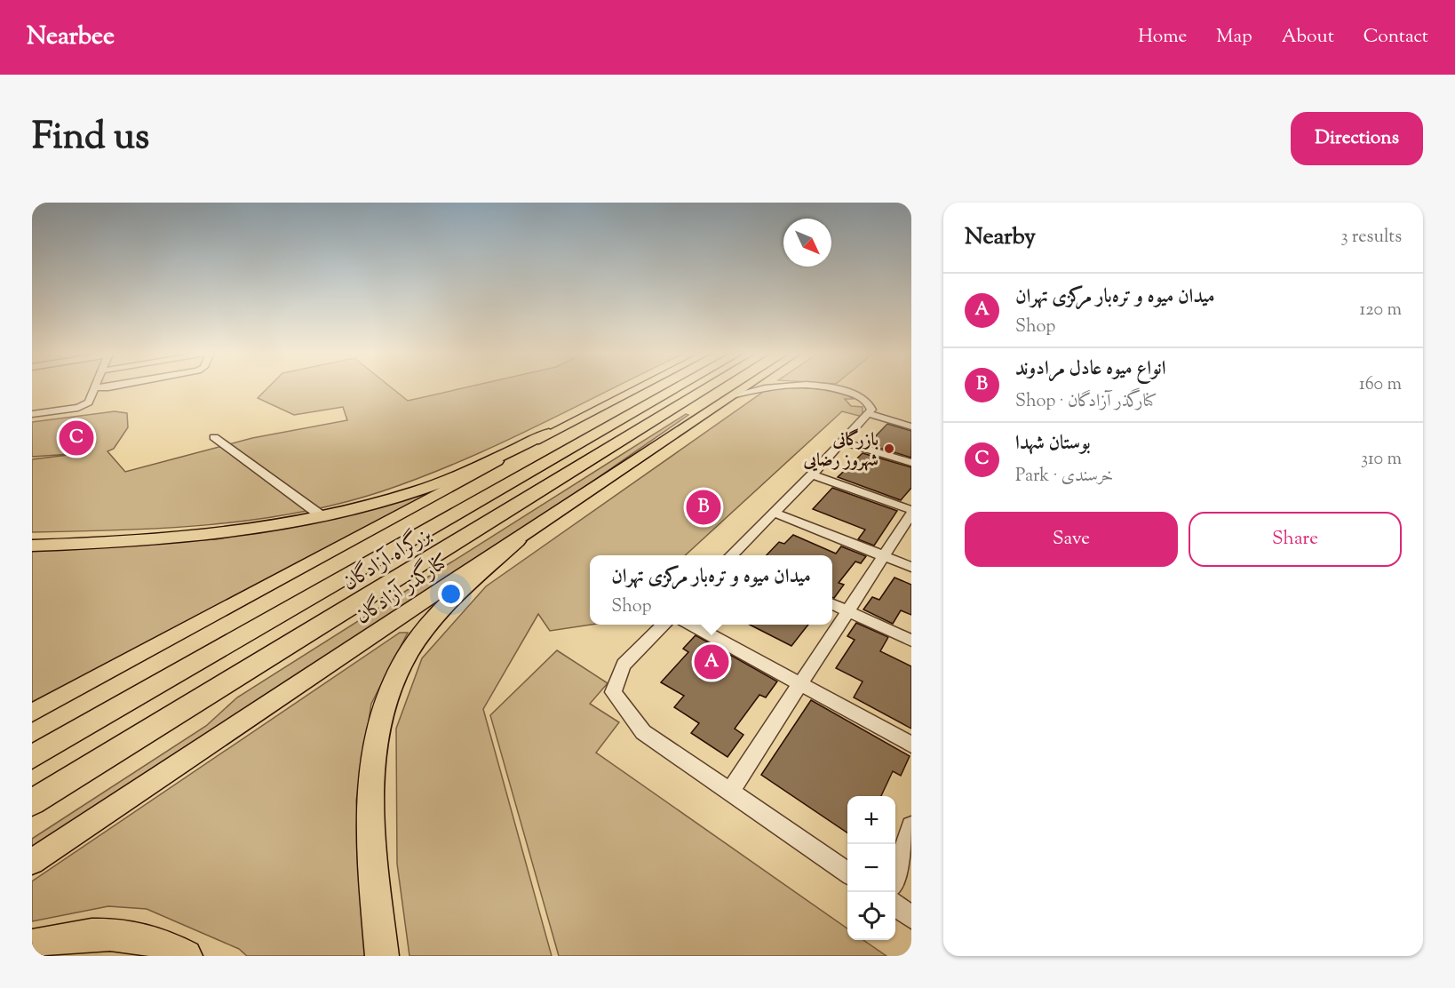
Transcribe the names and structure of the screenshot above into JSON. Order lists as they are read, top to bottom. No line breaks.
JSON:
{"streets":{"highway":["بزرگراه آزادگان"],"main road":["کنارگذر آزادگان"]},"places":["بازرگانی شهروز رضایی"],"north":"bottom right","page":{"header":"Nearbee","nav":["Home","Map","About","Contact"],"title":"Find us","buttons":["Directions",["Save","Share"]],"heading":["Nearby","3 results"],"list":[{"mark":"A","name":"میدان میوه و تره‌بار مرکزی تهران","note":"Shop","value":"120 m"},{"mark":"B","name":"انواع میوه عادل مرادوند","note":"Shop · کنارگذر آزادگان","value":"160 m"},{"mark":"C","name":"بوستان شهدا","note":"Park · خرسندی","value":"310 m"}],"pins":["C","B","A"],"popup":["میدان میوه و تره‌بار مرکزی تهران","Shop"],"map_buttons":["+","−"]}}
